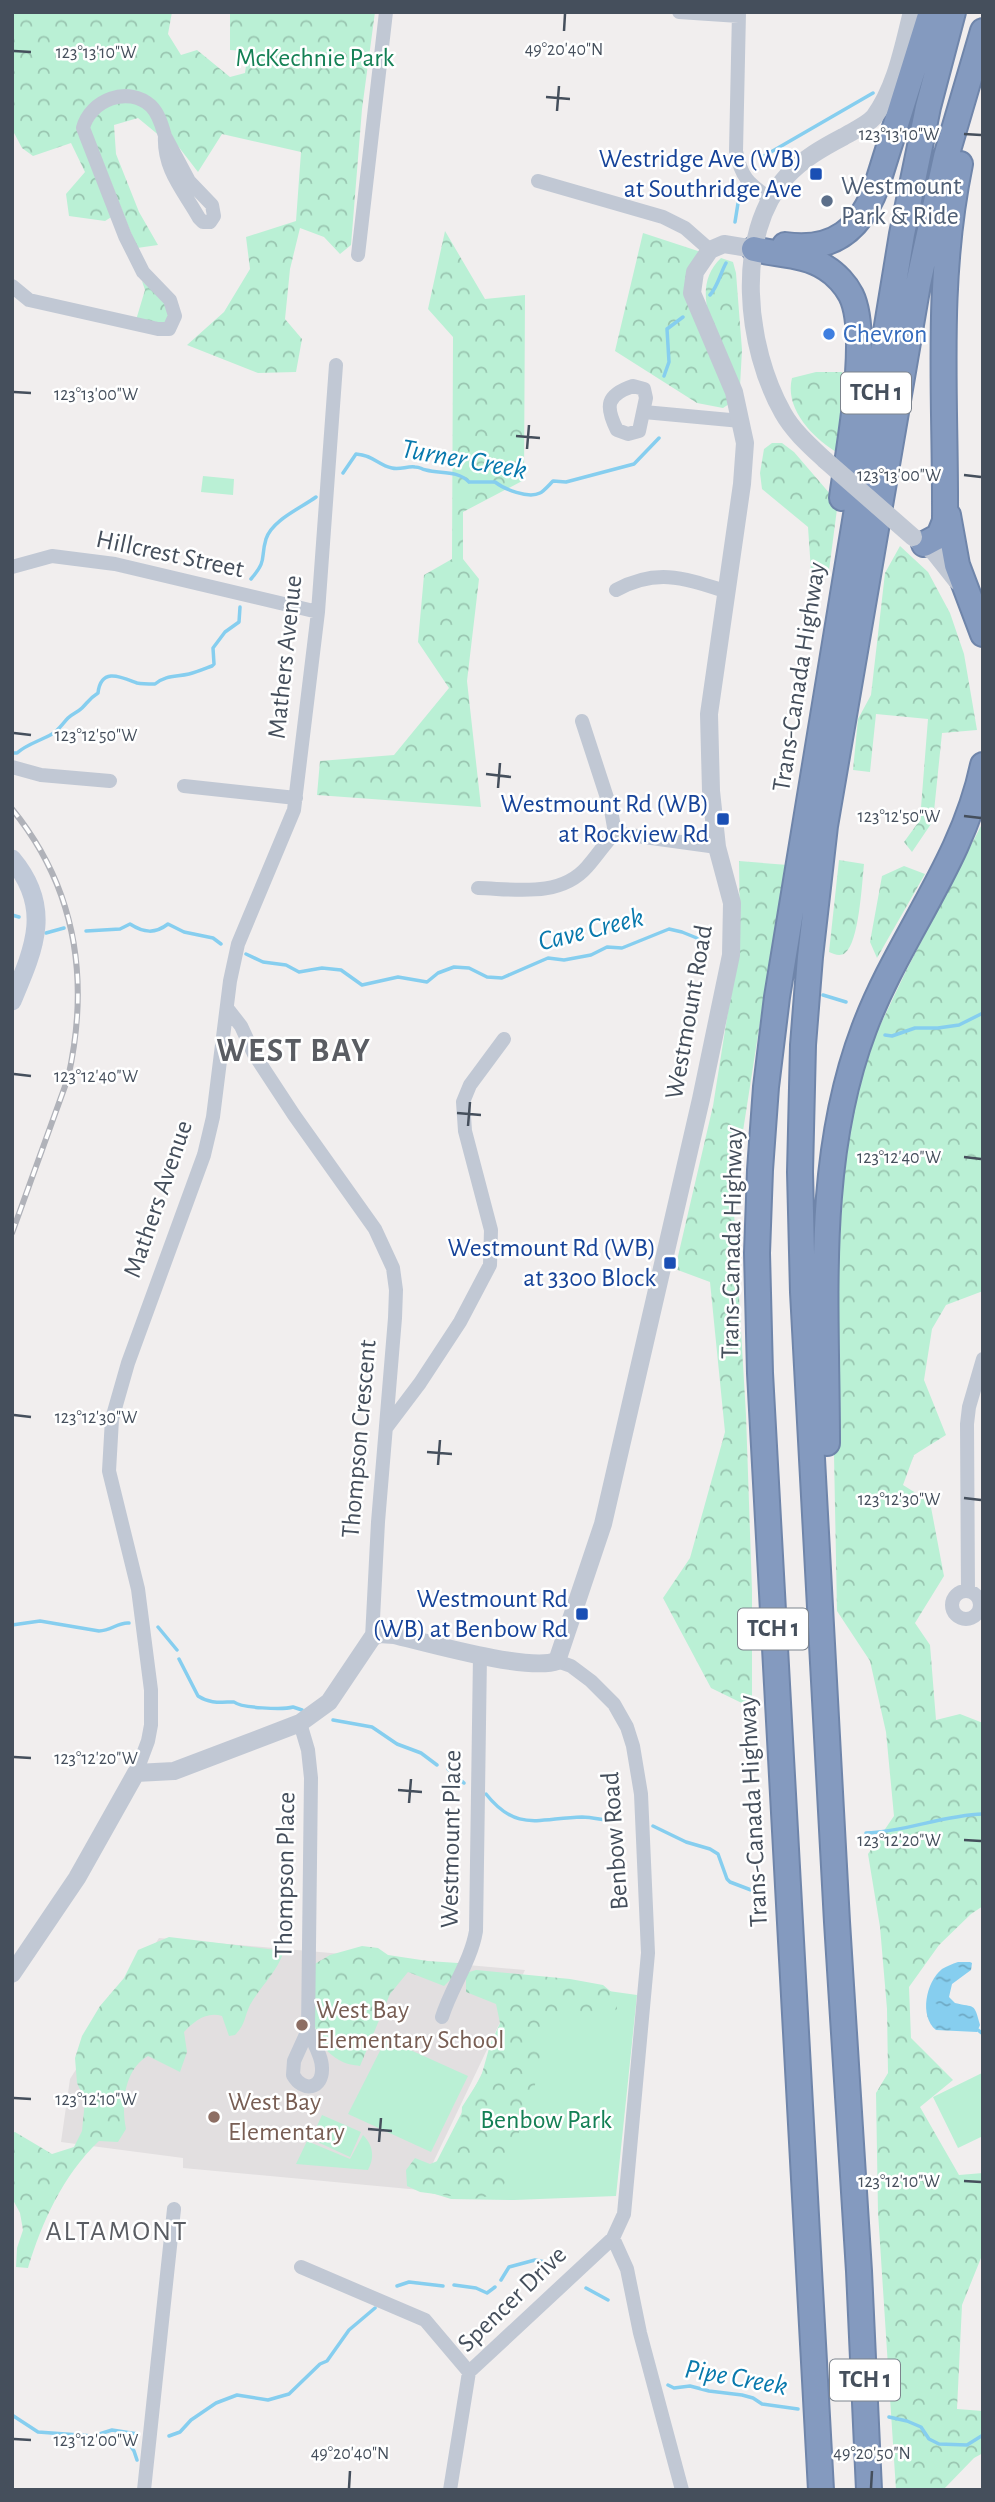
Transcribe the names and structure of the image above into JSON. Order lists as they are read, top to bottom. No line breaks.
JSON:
{"streets":{"highway":["TCH 1","Trans-Canada Highway"],"street":["Hillcrest Street","Mathers Avenue","Westmount Road","Thompson Crescent","Westmount Place","Benbow Road","Thompson Place","Spencer Drive"]},"crossings":[["Hillcrest Street","Mathers Avenue"],["Mathers Avenue","Thompson Crescent"],["Westmount Road","Benbow Road"],["Thompson Crescent","Benbow Road"],["Westmount Place","Benbow Road"],["Benbow Road","Spencer Drive"]],"districts":["WEST BAY","ALTAMONT"],"water":["Turner Creek","Cave Creek","Pipe Creek"],"parks":["McKechnie Park","Benbow Park"],"places":{"transit":["Westridge Ave (WB) at Southridge Ave","Westmount Rd (WB) at Rockview Rd","Westmount Rd (WB) at 3300 Block","Westmount Rd (WB) at Benbow Rd"],"other":["Westmount Park & Ride","Chevron","West Bay Elementary School","West Bay Elementary"]},"coordinates":["49°20'40\"N","123°13'10\"W","123°13'00\"W","123°12'50\"W","123°12'40\"W","123°12'30\"W","123°12'20\"W","123°12'10\"W","123°12'00\"W","49°20'50\"N"]}
